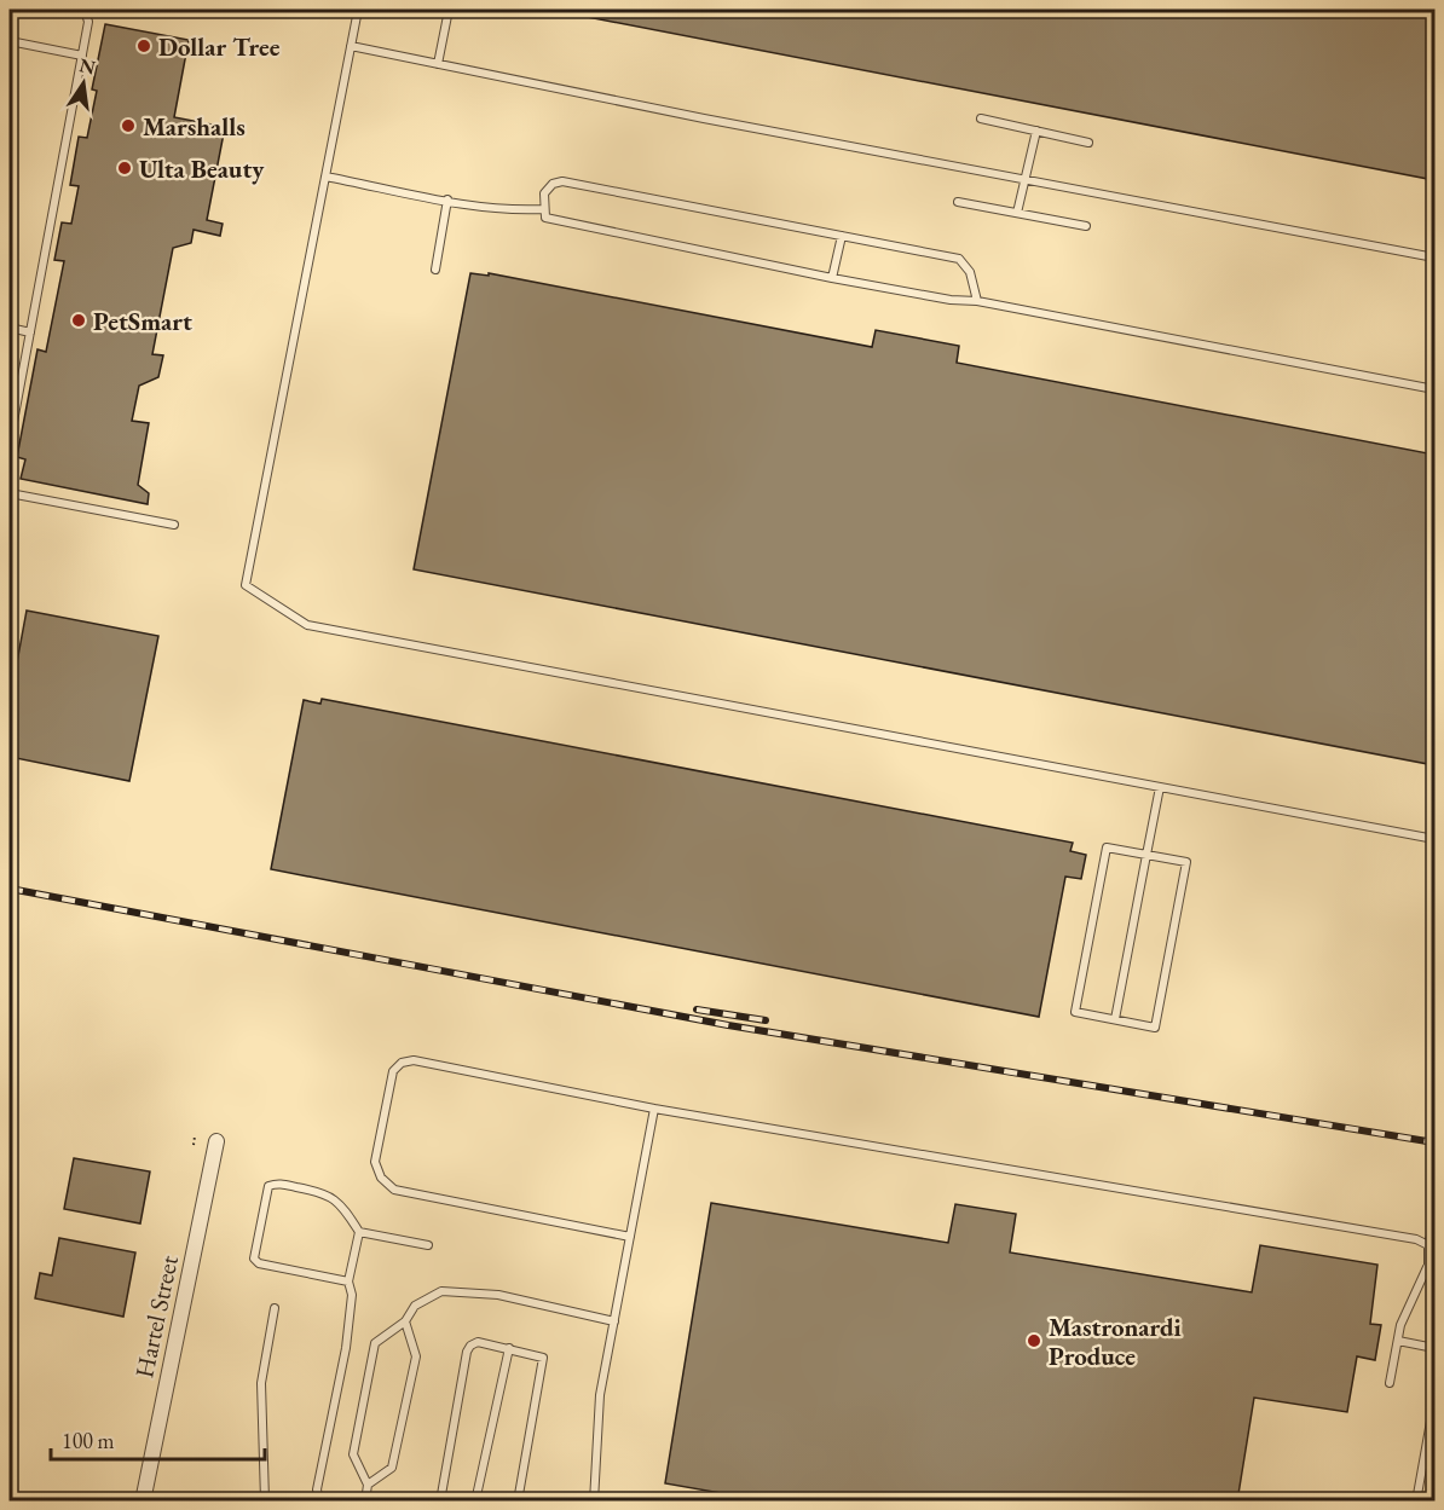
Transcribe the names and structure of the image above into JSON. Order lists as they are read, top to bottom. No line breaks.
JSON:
{"streets":{"street":["Hartel Street"]},"places":["Dollar Tree","Marshalls","Ulta Beauty","PetSmart","Mastronardi Produce"],"scale_bar":"100 m","north":"top"}
